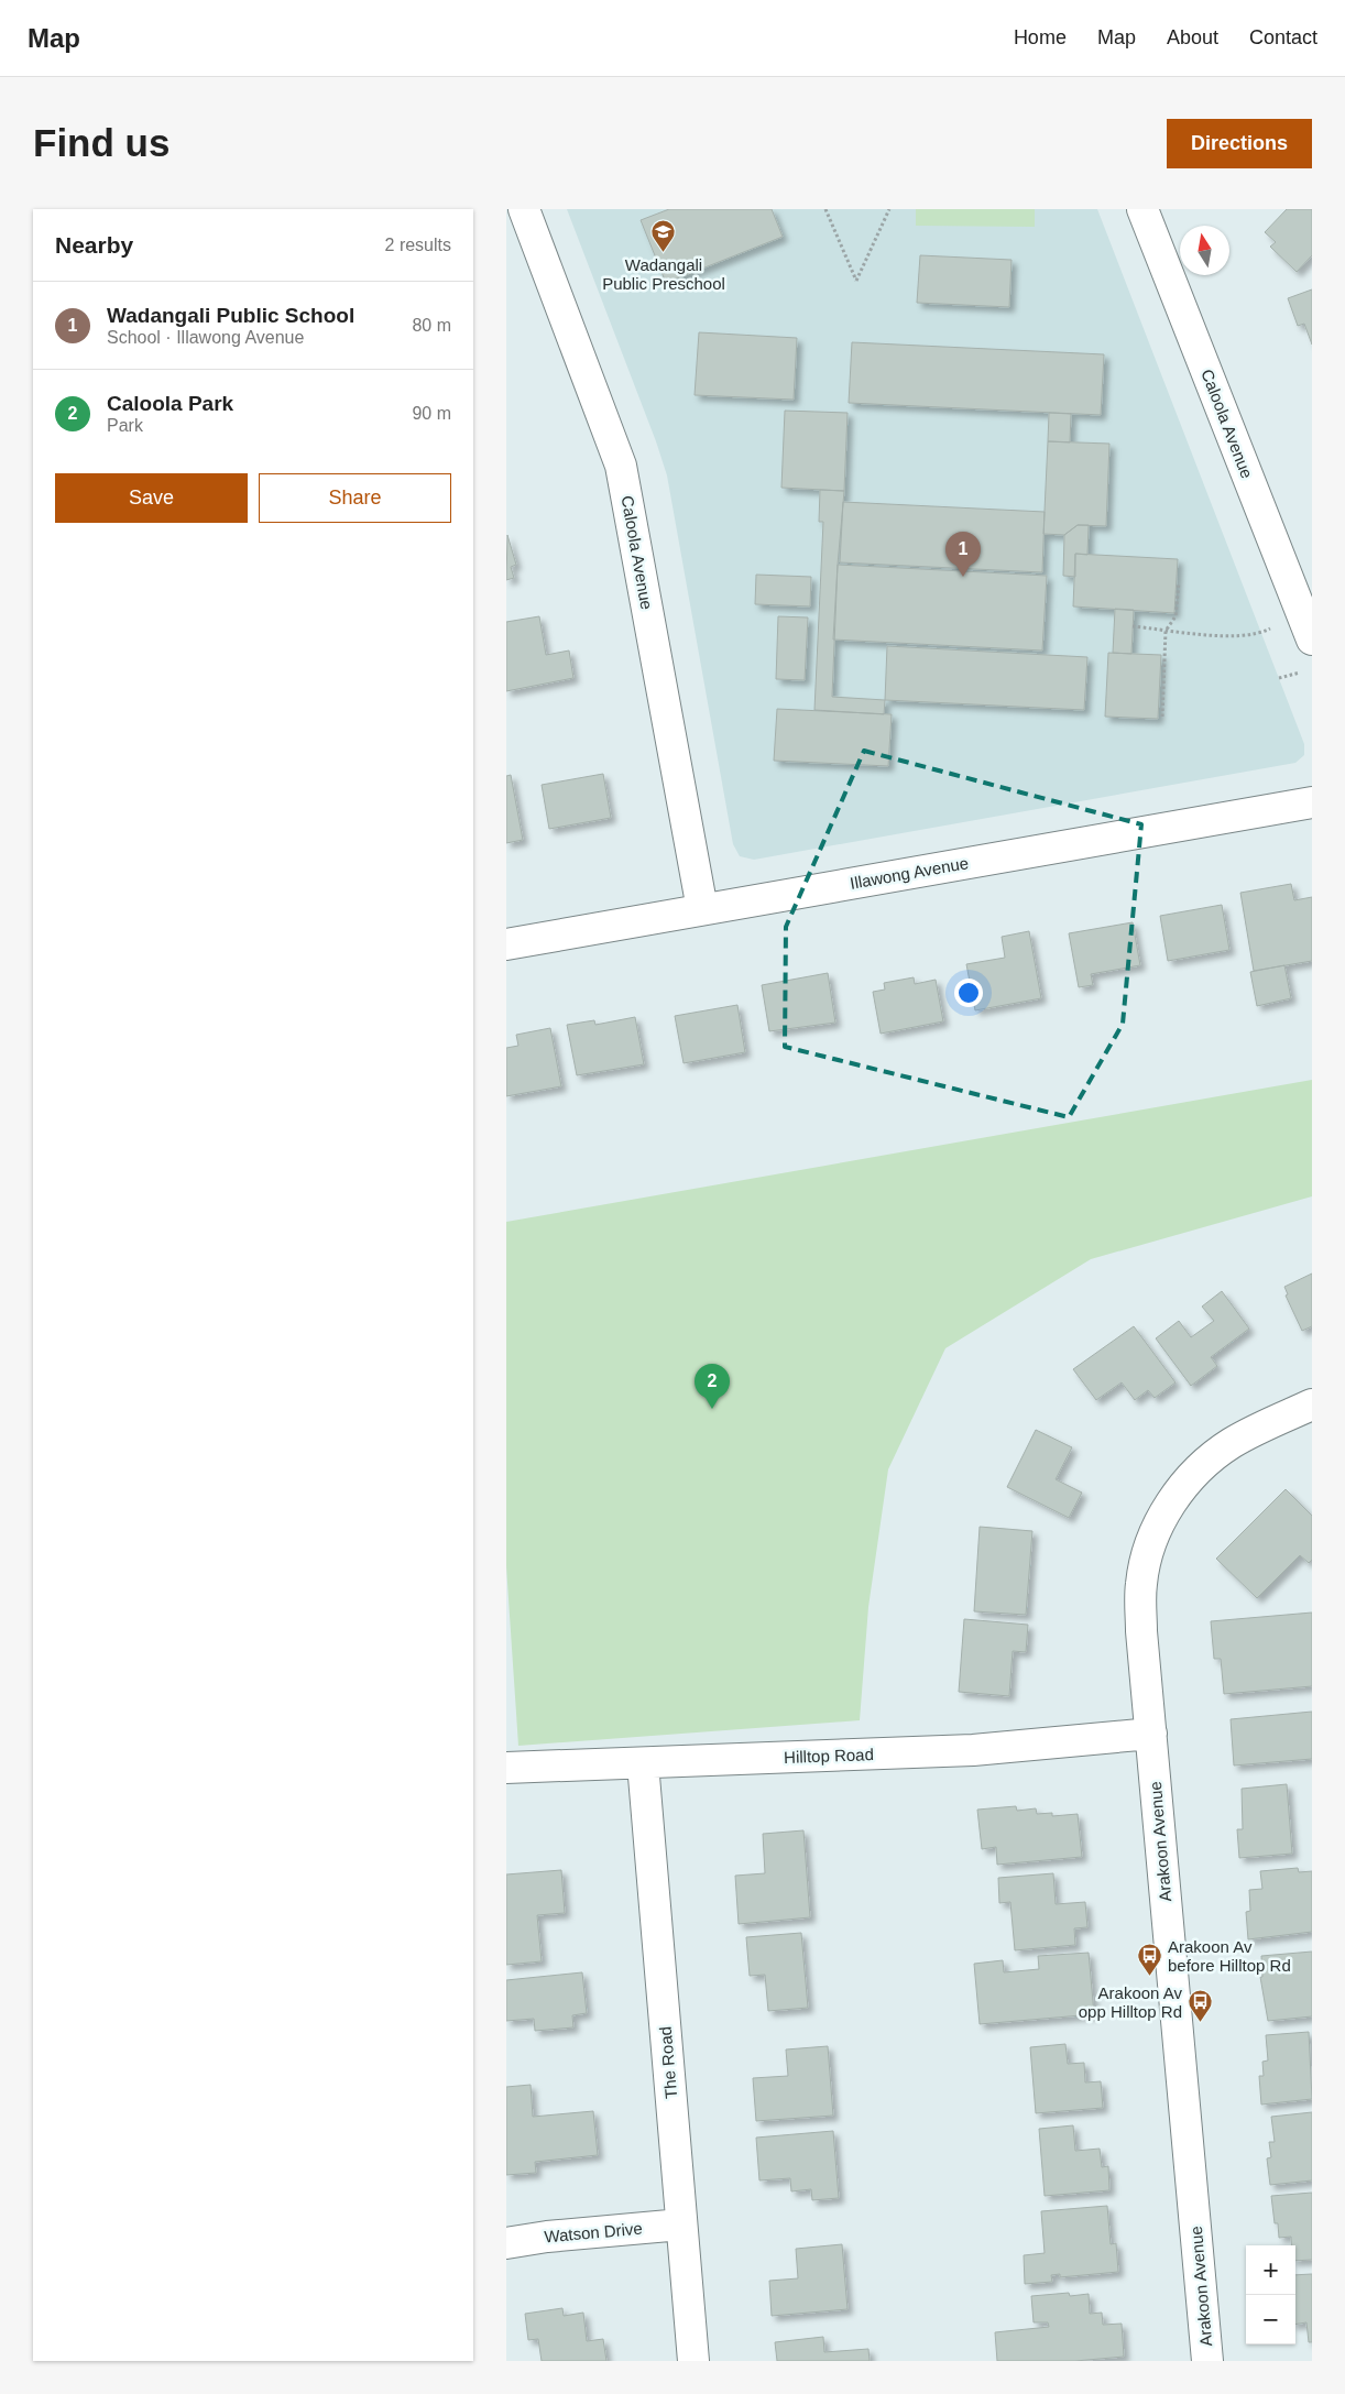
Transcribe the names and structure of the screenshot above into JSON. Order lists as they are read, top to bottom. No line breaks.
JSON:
{"streets":{"street":["Caloola Avenue","Illawong Avenue","Hilltop Road","Arakoon Avenue","The Road","Watson Drive"]},"crossings":[["Caloola Avenue","Illawong Avenue"],["Hilltop Road","Arakoon Avenue"],["Hilltop Road","The Road"],["The Road","Watson Drive"]],"places":{"school or university":["Wadangali Public Preschool"],"bus stop":["Arakoon Av before Hilltop Rd","Arakoon Av opp Hilltop Rd"]},"north":"top","page":{"header":"Map","nav":["Home","Map","About","Contact"],"buttons":["Directions",["Save","Share"]],"title":"Find us","heading":["Nearby","2 results"],"list":[{"mark":"1","name":"Wadangali Public School","note":"School · Illawong Avenue","value":"80 m"},{"mark":"2","name":"Caloola Park","note":"Park","value":"90 m"}],"pins":["1","2"],"map_buttons":["+","−"]}}
